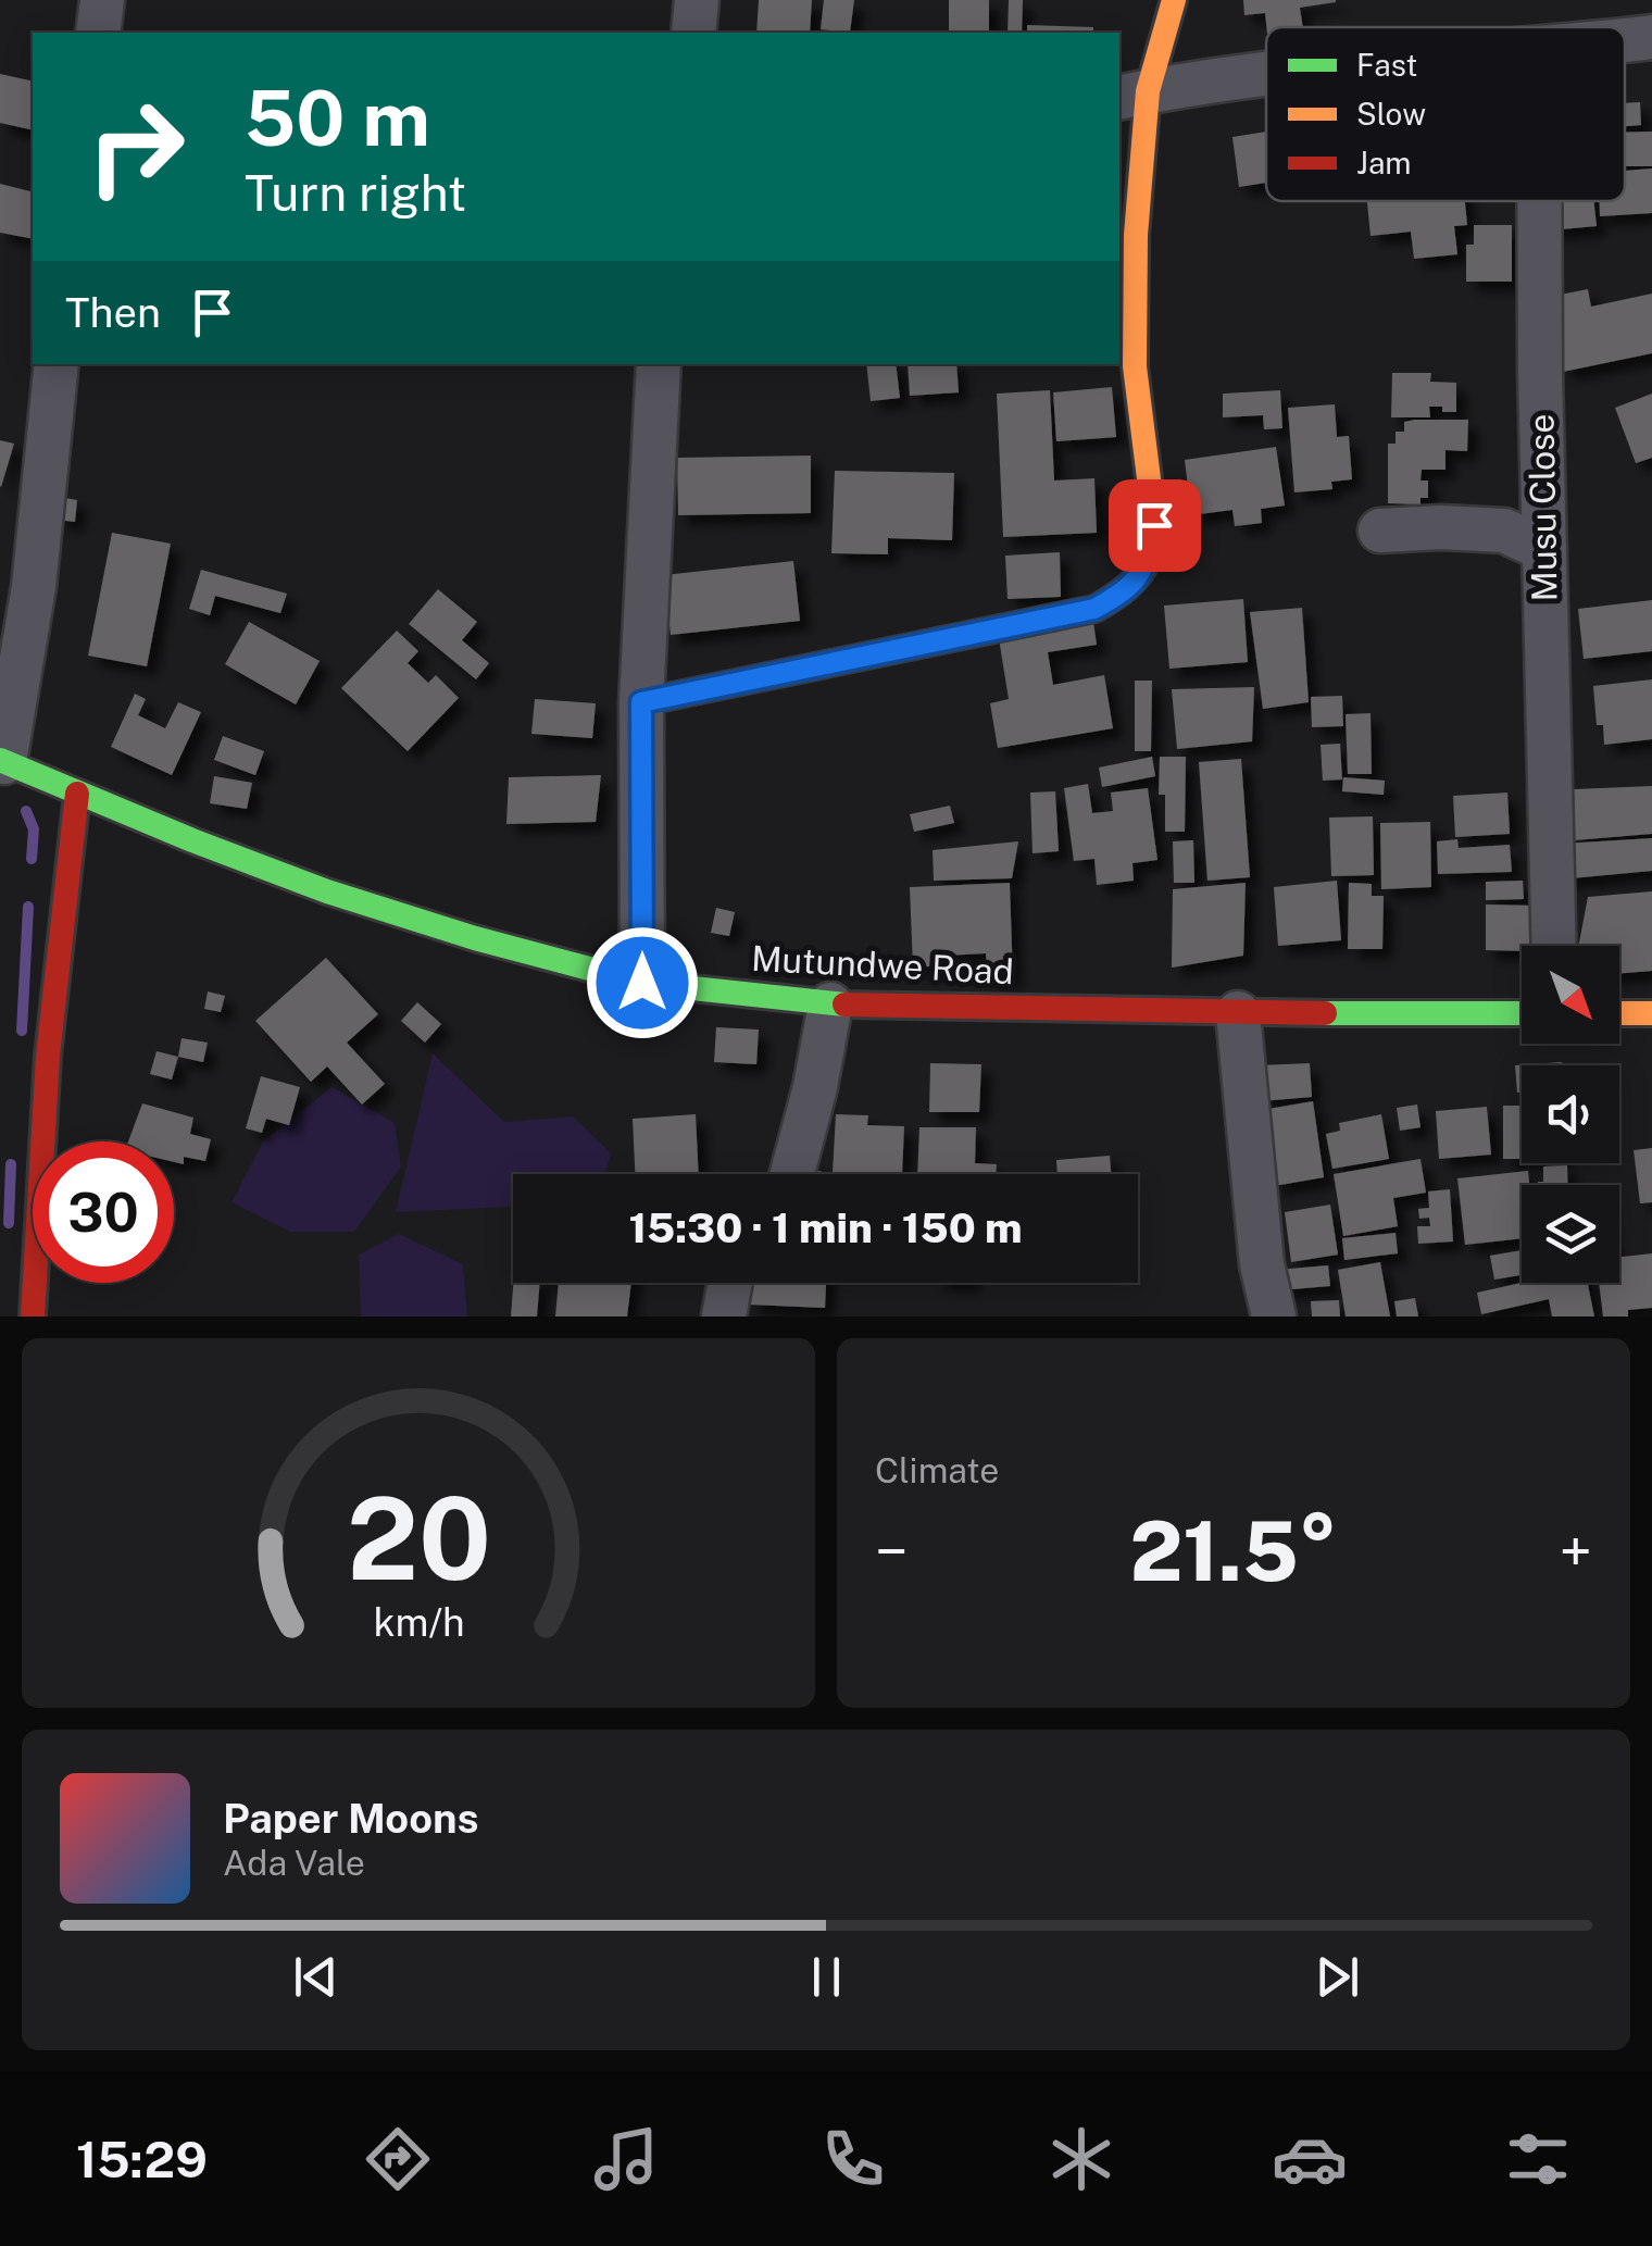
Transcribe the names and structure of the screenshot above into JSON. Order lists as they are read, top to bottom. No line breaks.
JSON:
{"streets":{"main road":["Mutundwe Road"],"street":["Musu Close"]},"legend":["Fast","Slow","Jam"],"north":"bottom right","page":{"turn":["50 m","Turn right"],"then":"Then","limit":"30","trip":"15:30 · 1 min · 150 m","tile":"Climate","heat":["−","21.5°","+"],"song":["Paper Moons","Ada Vale"],"tabs":"15:29","gauge":["20","km/h"]}}
